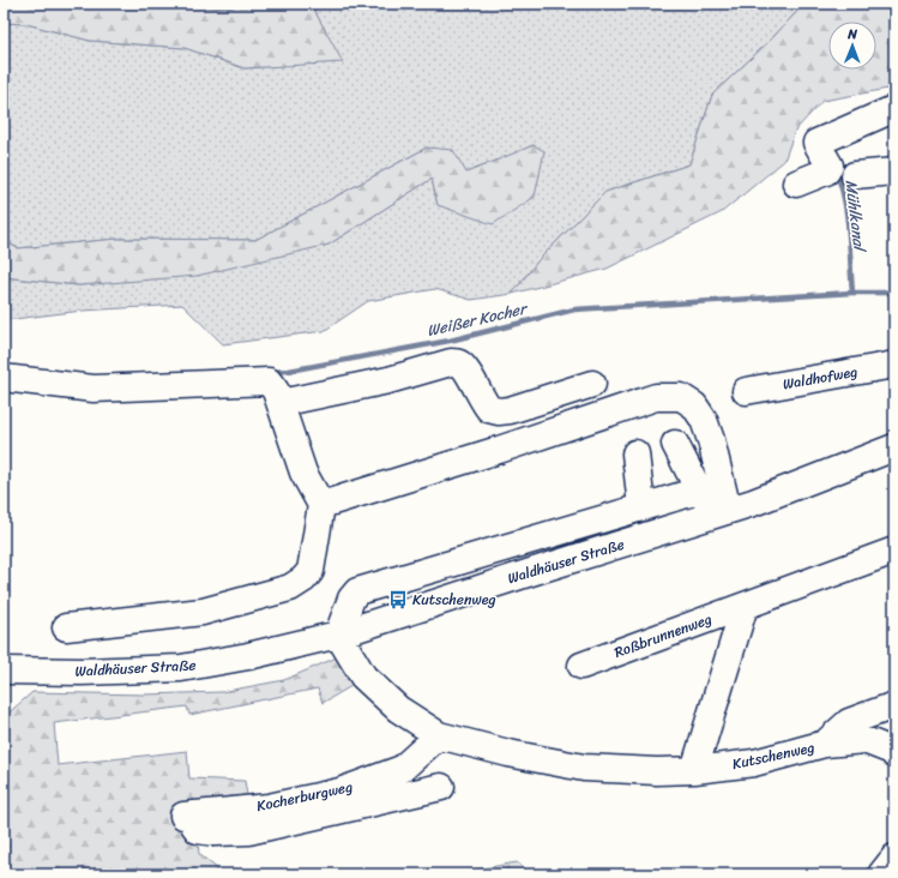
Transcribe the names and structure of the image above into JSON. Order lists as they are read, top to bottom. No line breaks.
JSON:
{"streets":{"street":["Waldhofweg","Waldhäuser Straße","Roßbrunnenweg","Kutschenweg","Kocherburgweg"]},"crossings":[["Waldhäuser Straße","Kutschenweg"],["Kutschenweg","Kocherburgweg"]],"water":["Mühlkanal","Weißer Kocher"],"places":{"bus stop":["Kutschenweg"]},"north":"top"}
